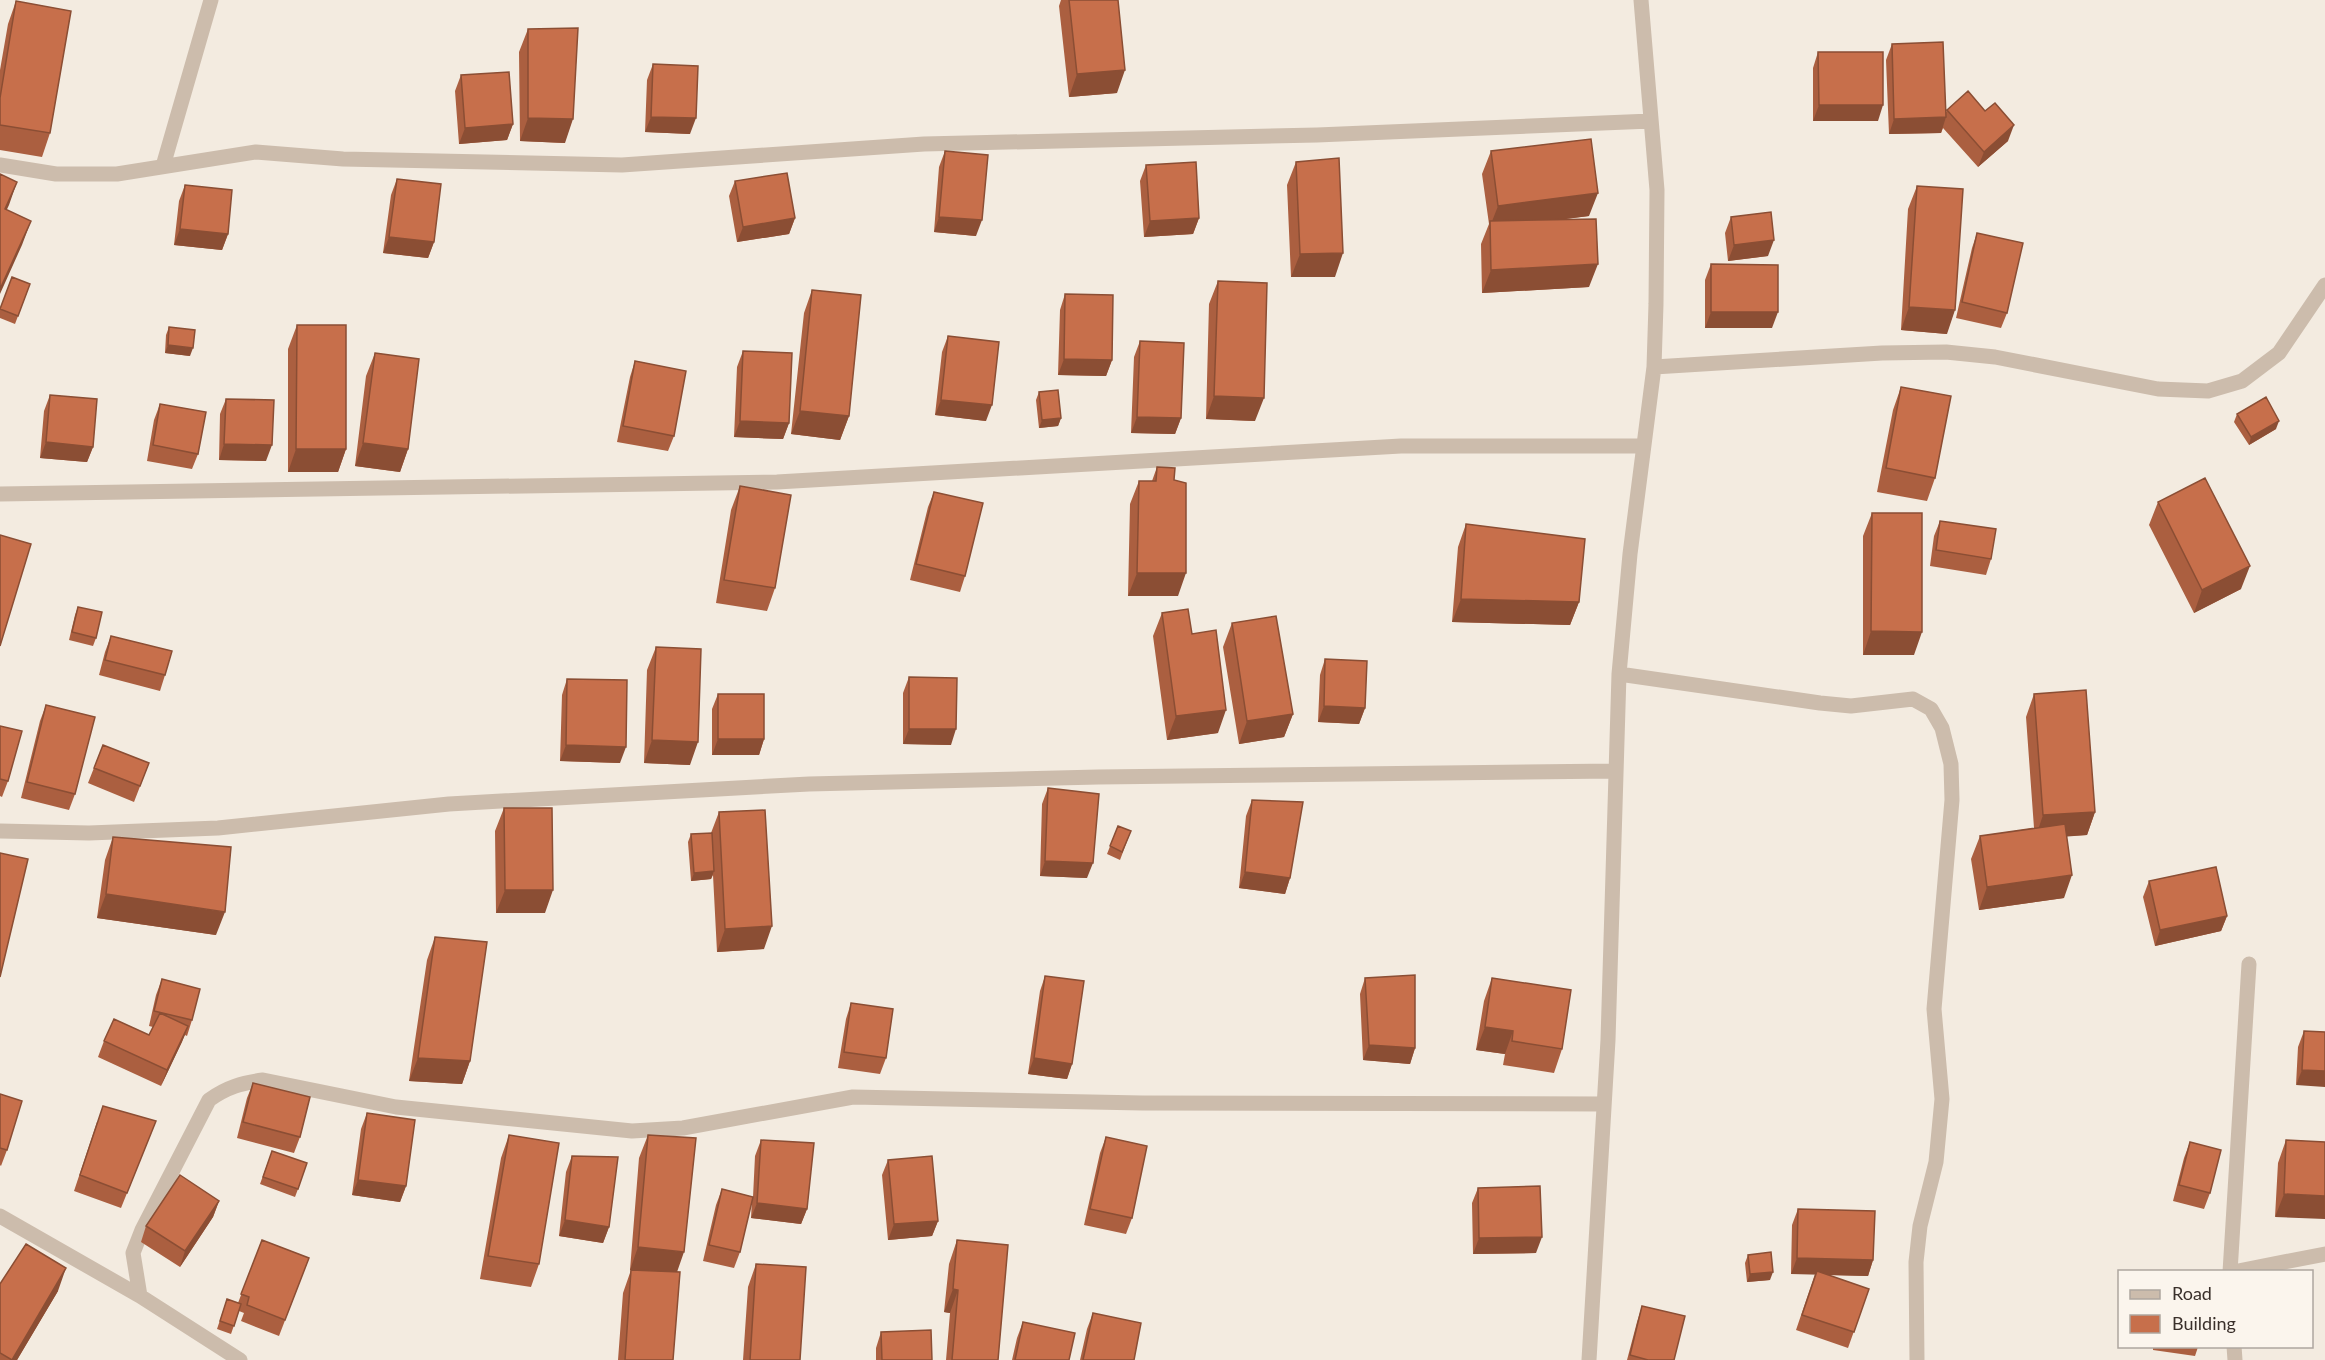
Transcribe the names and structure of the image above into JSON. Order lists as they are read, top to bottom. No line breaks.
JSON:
{"legend":["Road","Building"]}
